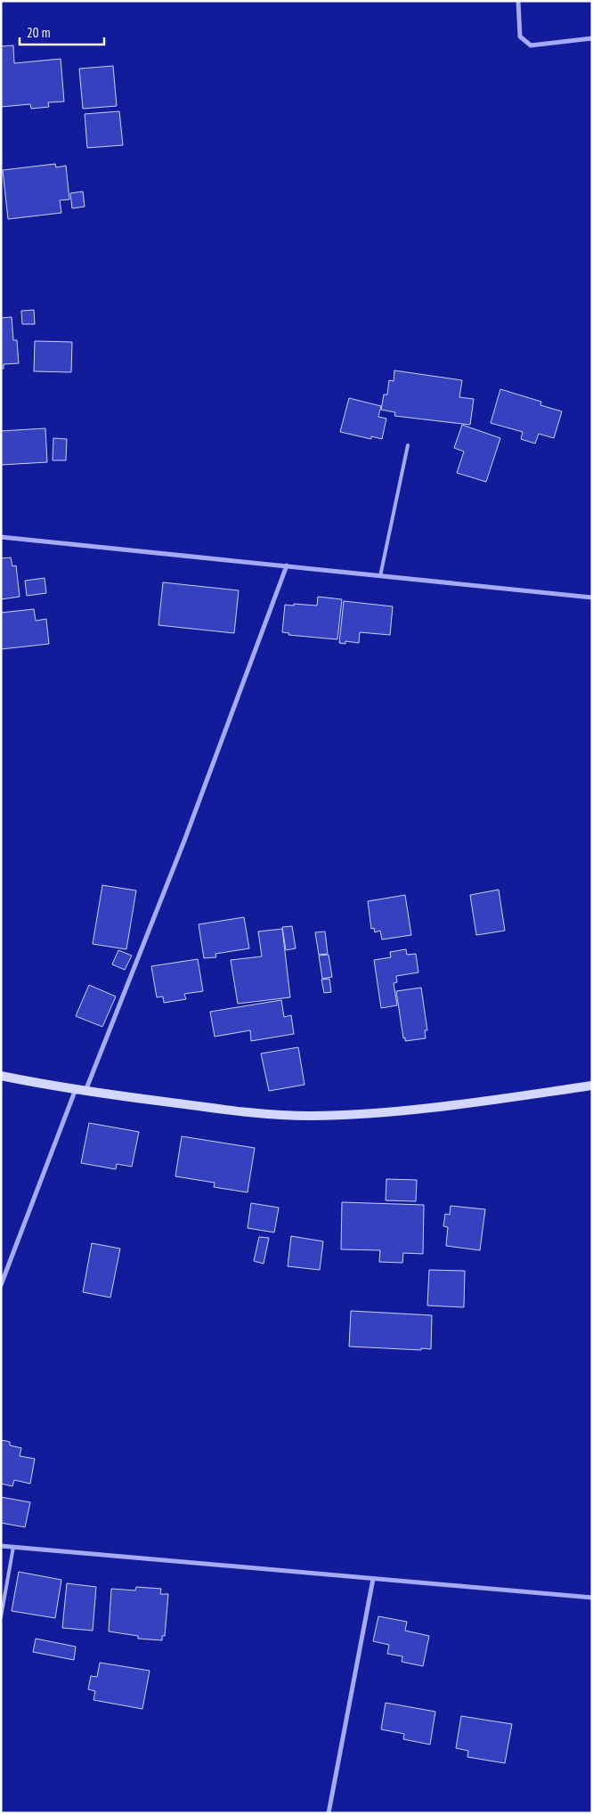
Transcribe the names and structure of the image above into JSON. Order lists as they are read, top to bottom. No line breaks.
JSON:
{"scale_bar":"20 m"}
